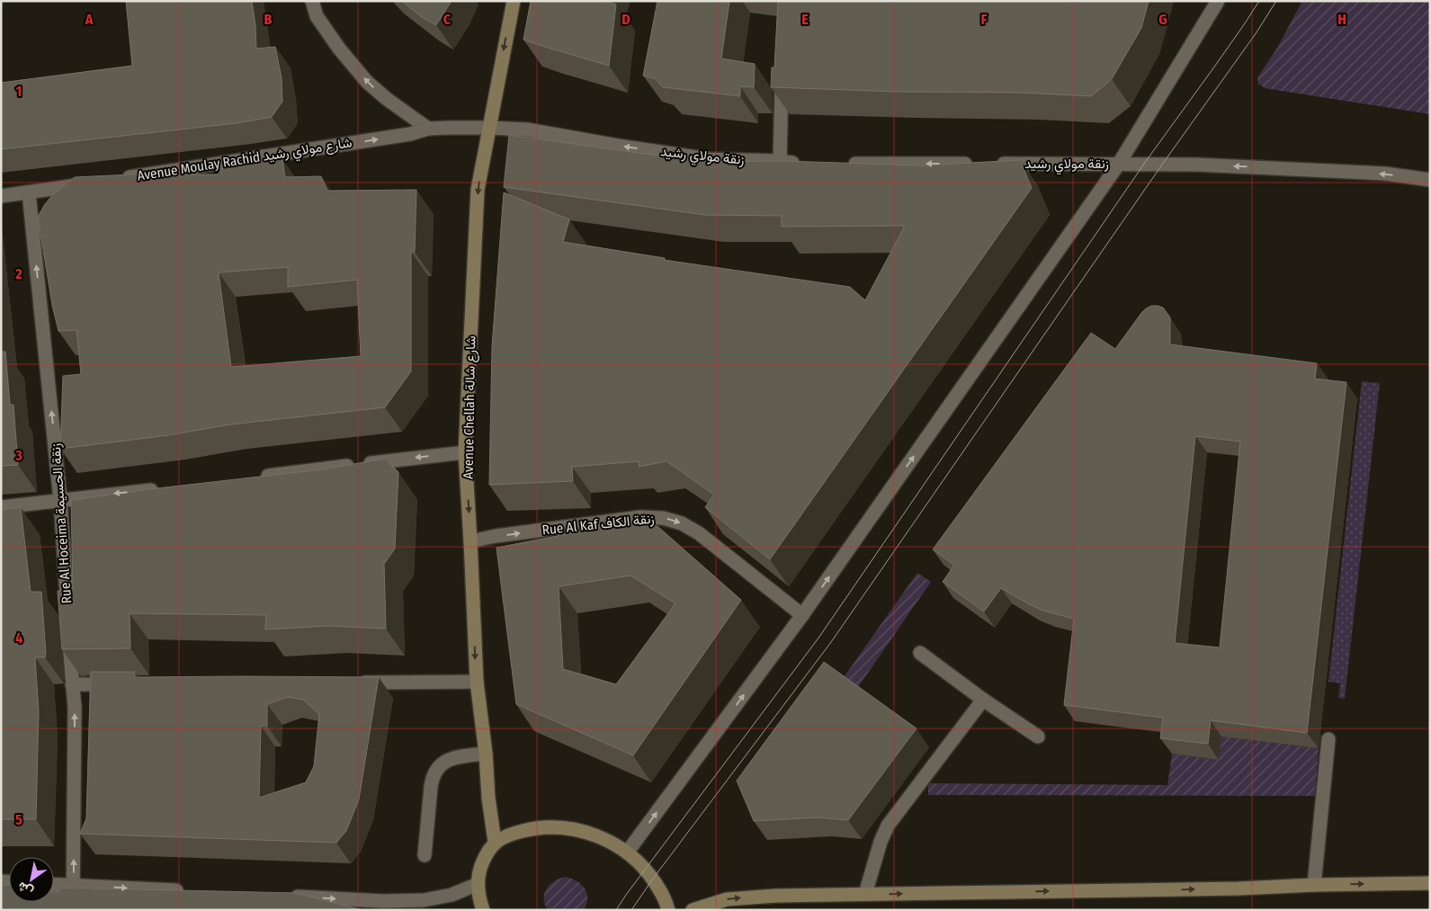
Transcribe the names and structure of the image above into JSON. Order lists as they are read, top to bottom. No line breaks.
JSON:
{"streets":{"street":["زنقة مولاي رشيد","Avenue Moulay Rachid شارع مولاي رشيد","Avenue Chellah شارع شالة","Rue Al Hoceima زنقة الحسيمة","Rue Al Kaf زنقة الكاف"]},"crossings":[["زنقة مولاي رشيد","Avenue Moulay Rachid شارع مولاي رشيد"],["زنقة مولاي رشيد","Avenue Chellah شارع شالة"],["Avenue Moulay Rachid شارع مولاي رشيد","Avenue Chellah شارع شالة"],["Avenue Chellah شارع شالة","Rue Al Kaf زنقة الكاف"]],"one_way":["زنقة مولاي رشيد","Avenue Moulay Rachid شارع مولاي رشيد","Avenue Chellah شارع شالة","Rue Al Hoceima زنقة الحسيمة","Rue Al Kaf زنقة الكاف"],"north":"bottom left","grid":{"columns":["A","B","C","D","E","F","G","H"],"rows":["1","2","3","4","5"]}}
